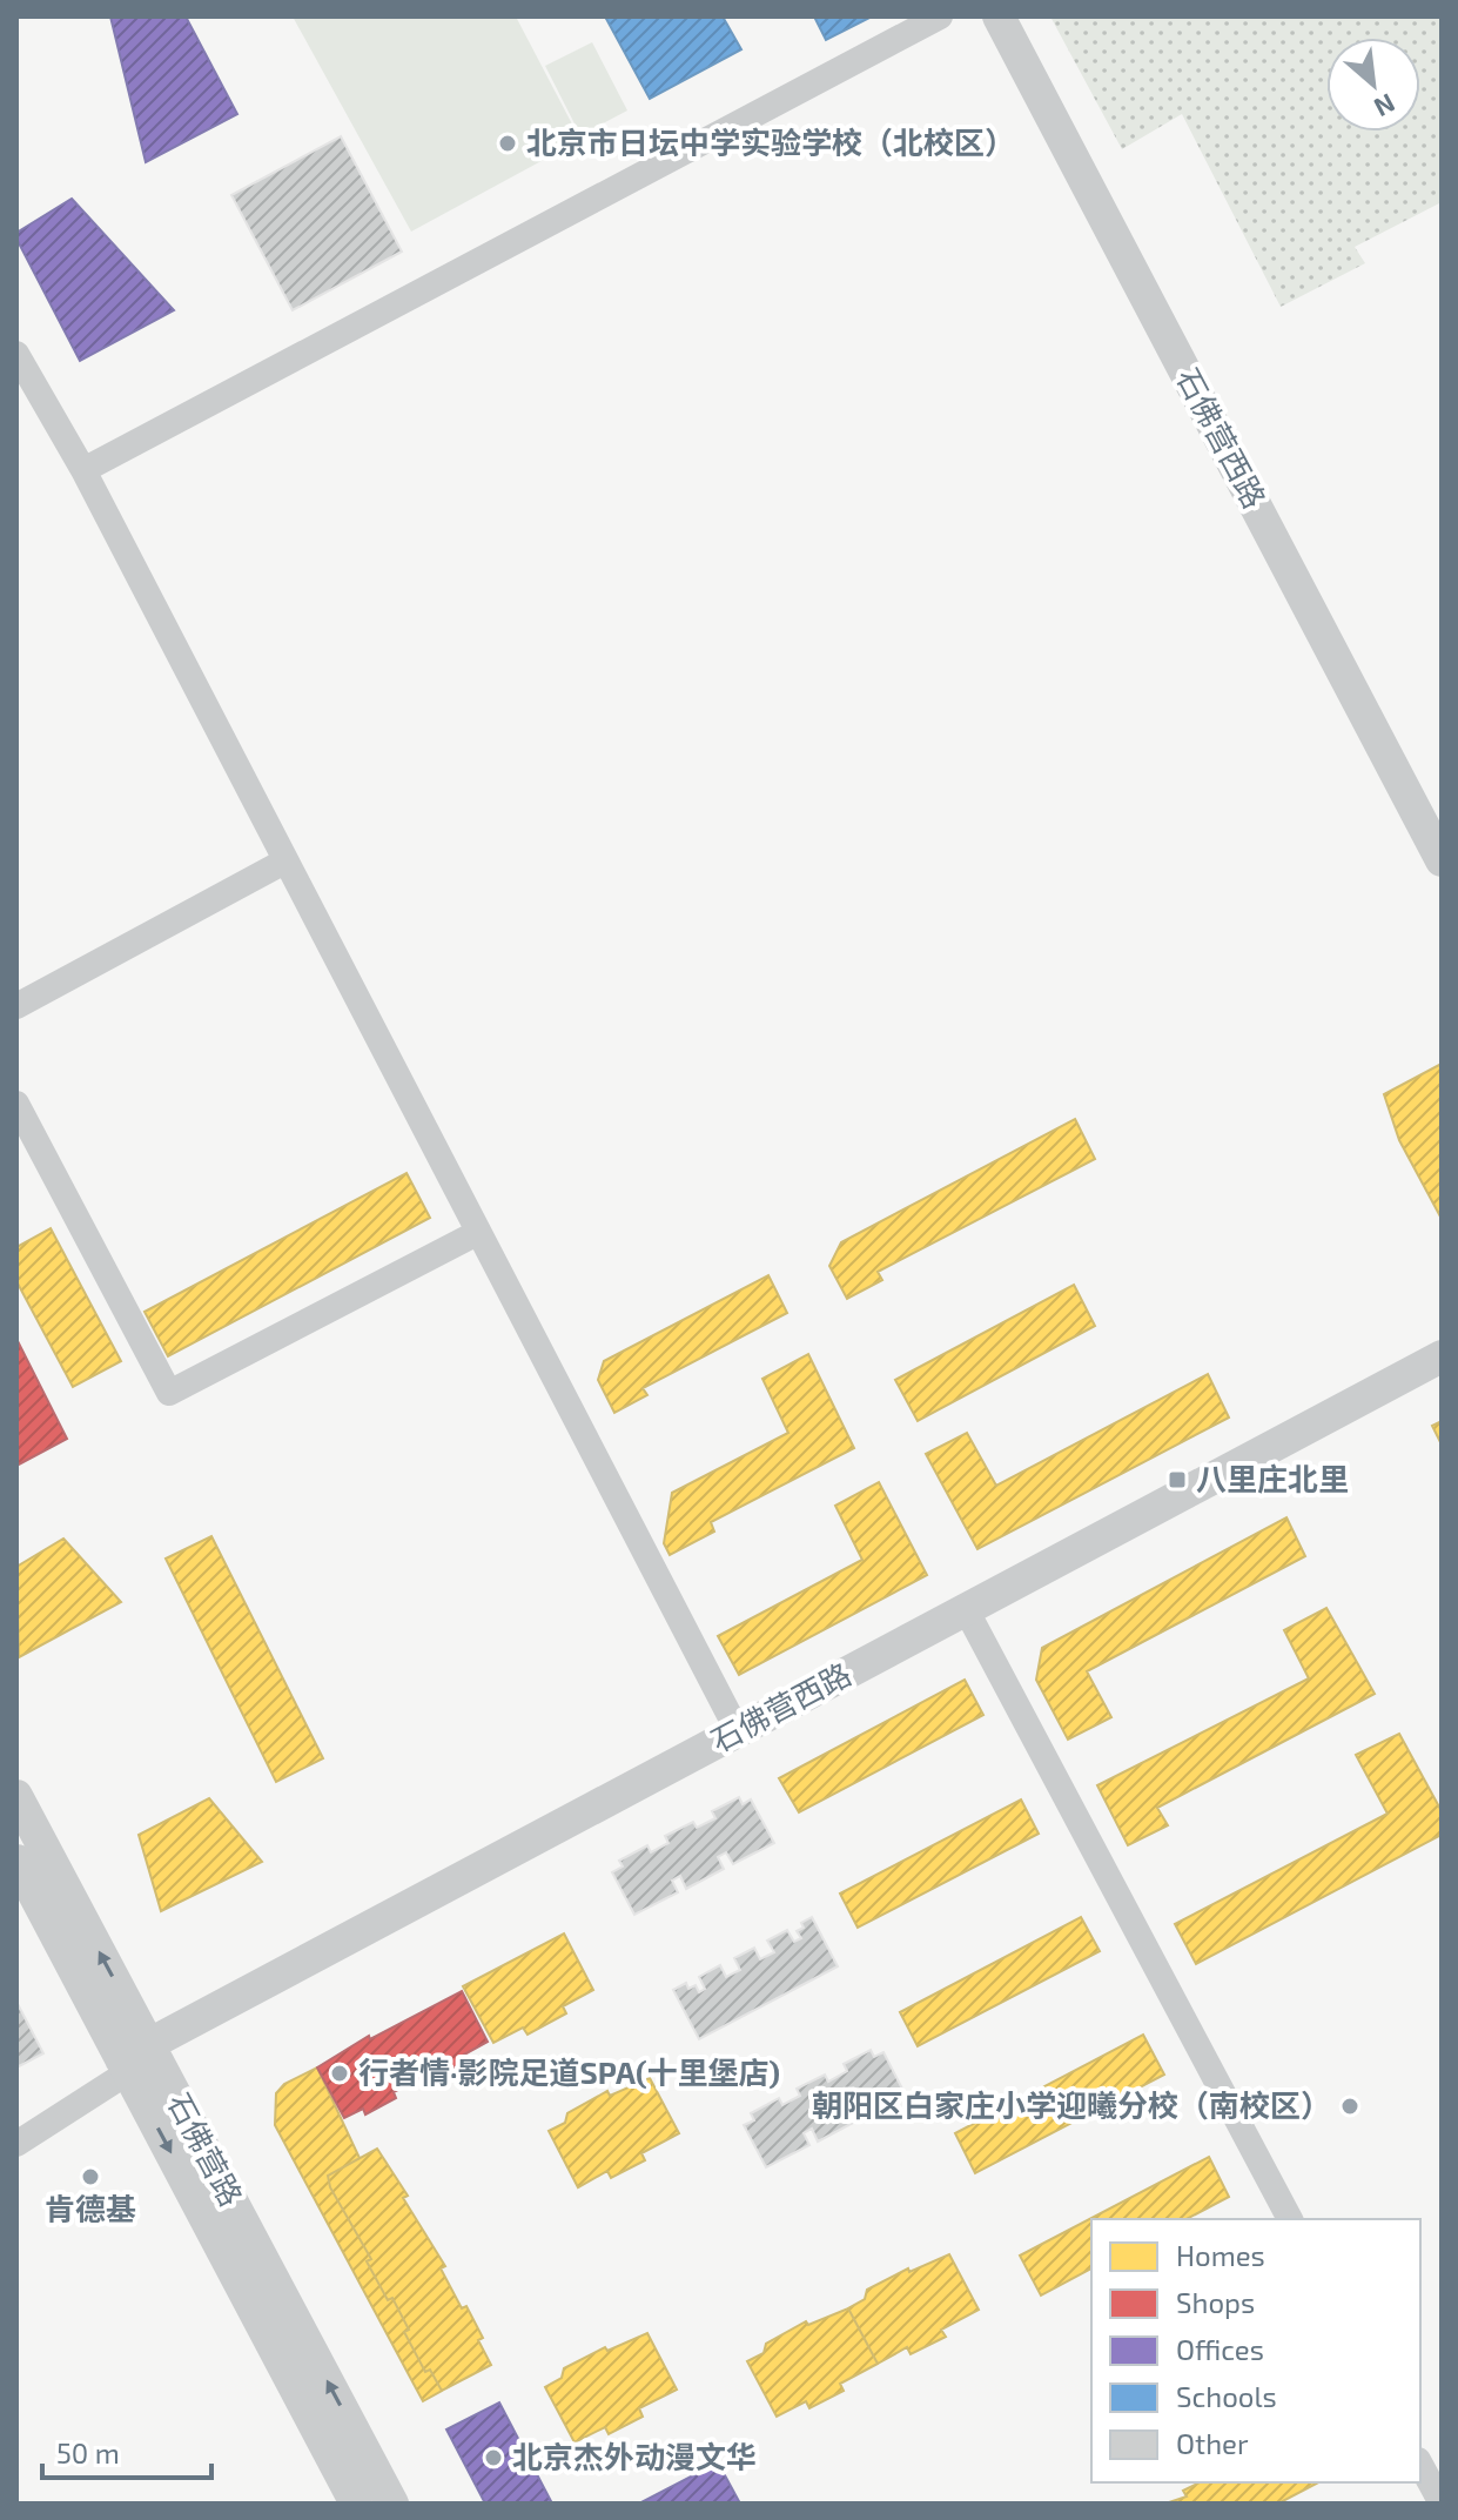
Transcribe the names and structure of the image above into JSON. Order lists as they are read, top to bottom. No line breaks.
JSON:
{"streets":{"street":["石佛营西路","石佛营路"]},"crossings":[["石佛营西路","石佛营路"]],"places":{"other":["北京市日坛中学实验学校（北校区）","行者情·影院足道SPA(十里堡店)","朝阳区白家庄小学迎曦分校（南校区）","肯德基","北京杰外动漫文华"],"transit":["八里庄北里"]},"legend":["Homes","Shops","Offices","Schools","Other"],"scale_bar":"50 m","north":"bottom right"}
